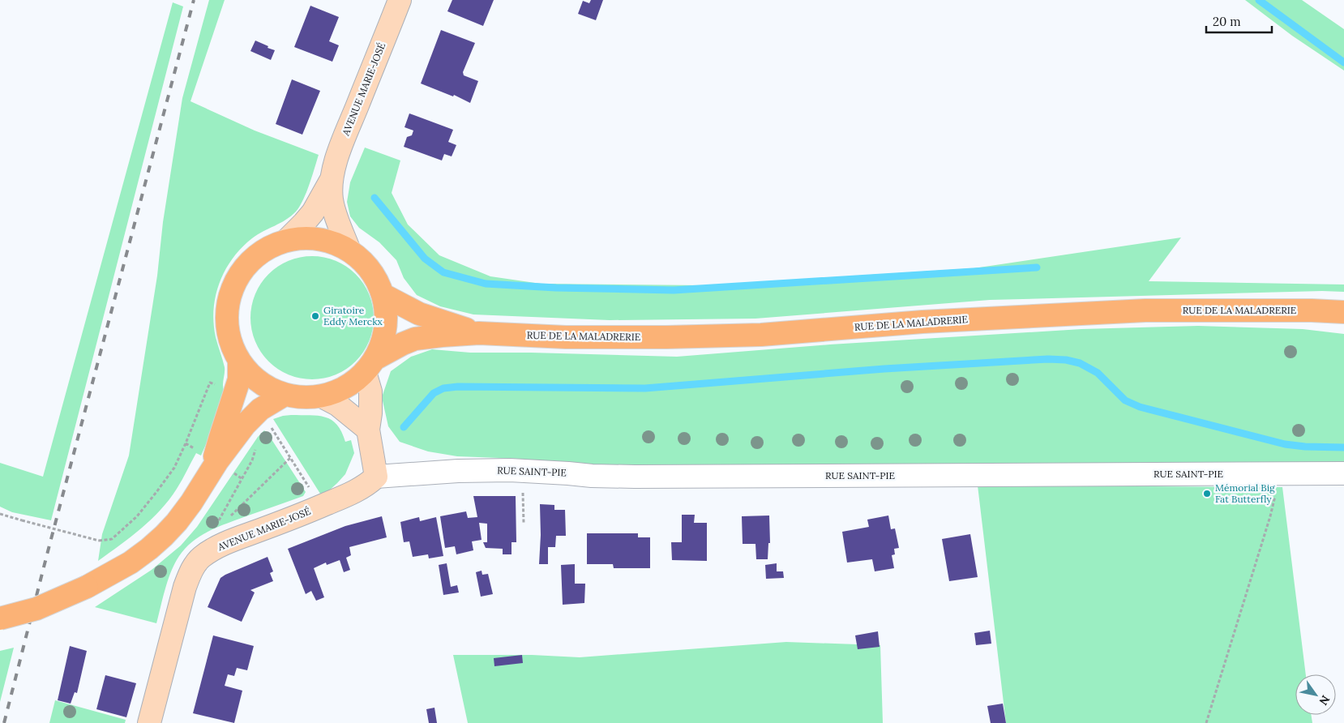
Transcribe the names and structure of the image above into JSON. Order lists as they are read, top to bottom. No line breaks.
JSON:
{"streets":{"main road":["RUE DE LA MALADRERIE"],"street":["AVENUE MARIE-JOSÉ","RUE SAINT-PIE"]},"crossings":[["AVENUE MARIE-JOSÉ","RUE SAINT-PIE"]],"places":["Giratoire Eddy Merckx","Mémorial Big Fat Butterfly"],"scale_bar":"20 m","north":"bottom right"}
